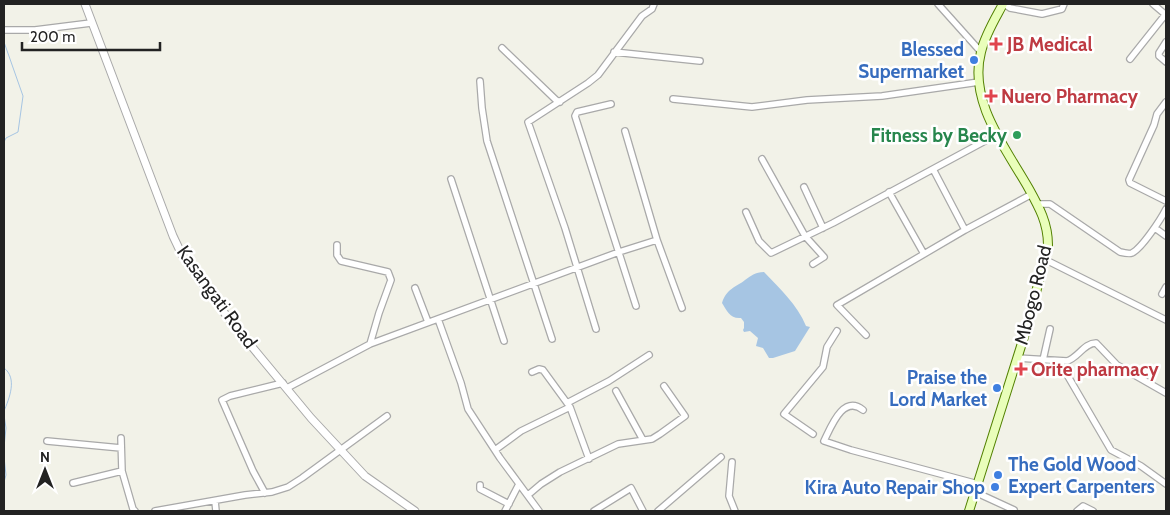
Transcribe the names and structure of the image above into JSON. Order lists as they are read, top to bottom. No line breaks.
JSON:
{"streets":{"main road":["Mbogo Road"],"street":["Kasangati Road"]},"places":{"health":["JB Medical","Nuero Pharmacy","Orite pharmacy"],"other":["Blessed Supermarket","Fitness by Becky","Praise the Lord Market","The Gold Wood Expert Carpenters","Kira Auto Repair Shop"]},"scale_bar":"200 m","north":"top"}
